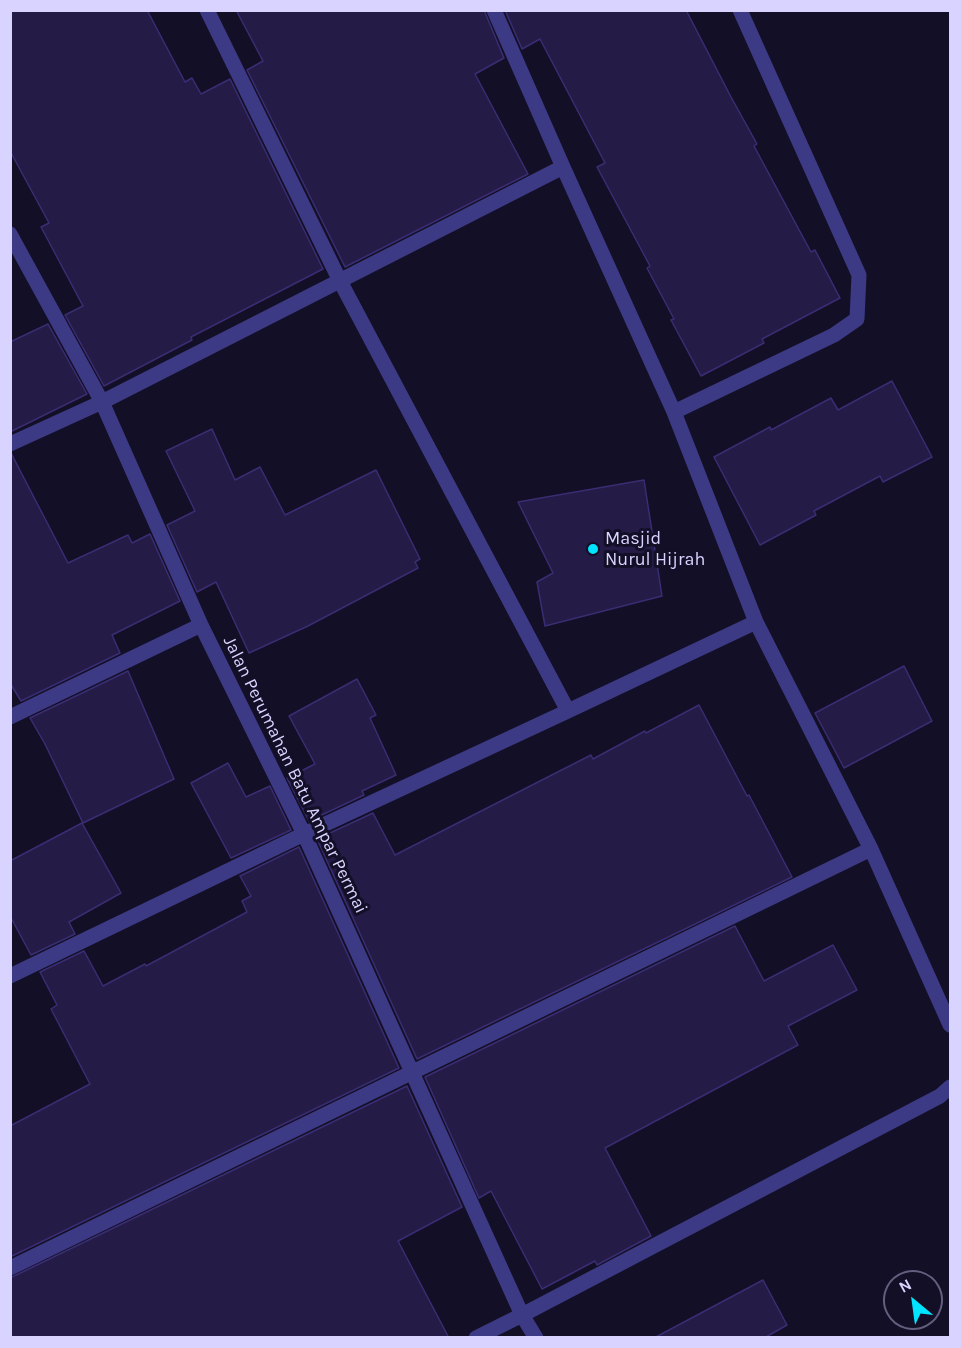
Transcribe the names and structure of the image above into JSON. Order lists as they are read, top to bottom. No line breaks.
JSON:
{"streets":{"street":["Jalan Perumahan Batu Ampar Permai"]},"places":["Masjid Nurul Hijrah"],"north":"top left"}
